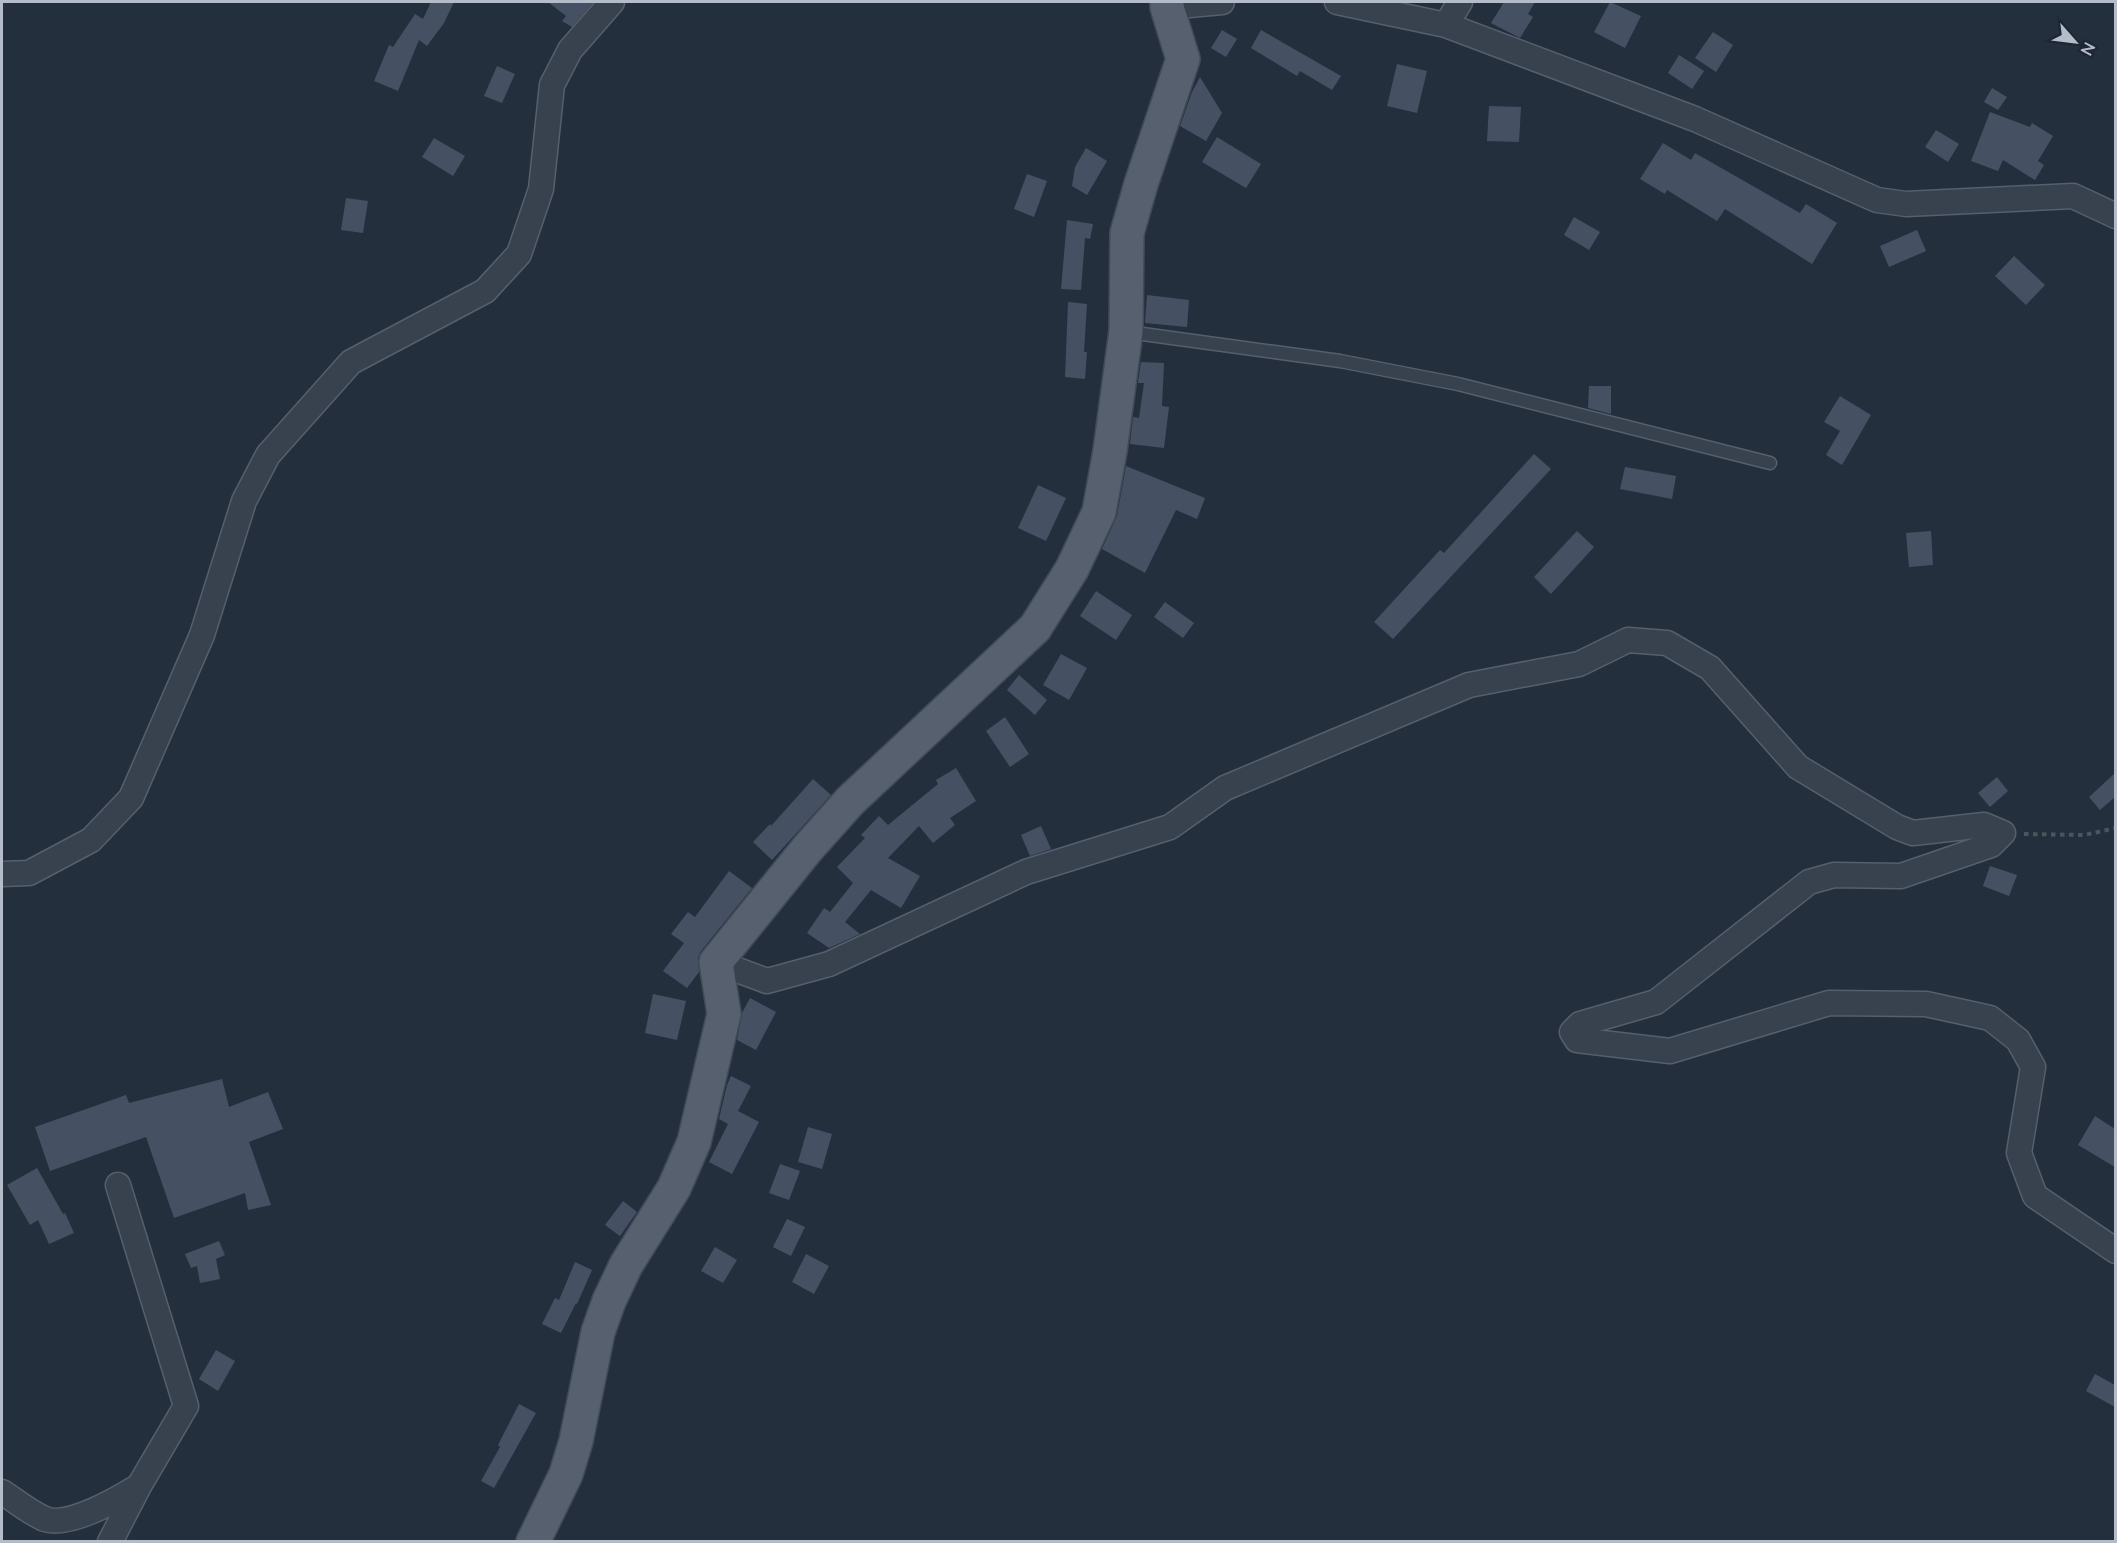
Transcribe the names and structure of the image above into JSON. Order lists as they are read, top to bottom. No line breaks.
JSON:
{"north":"bottom right"}
